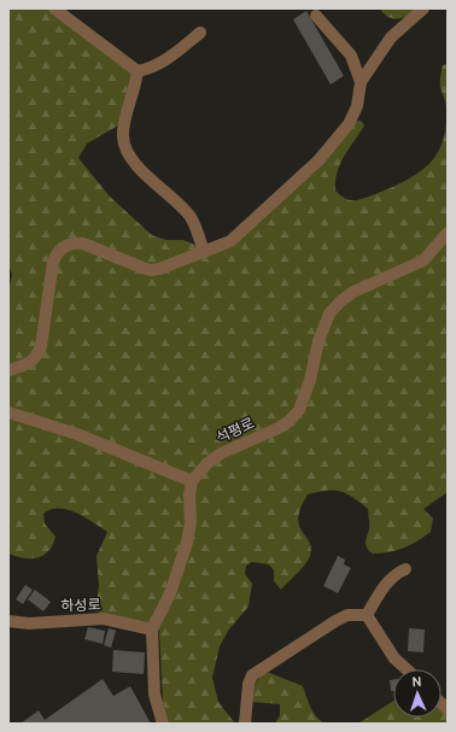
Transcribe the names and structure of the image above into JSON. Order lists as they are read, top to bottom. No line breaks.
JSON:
{"streets":{"street":["석평로","하성로"]},"north":"top"}
